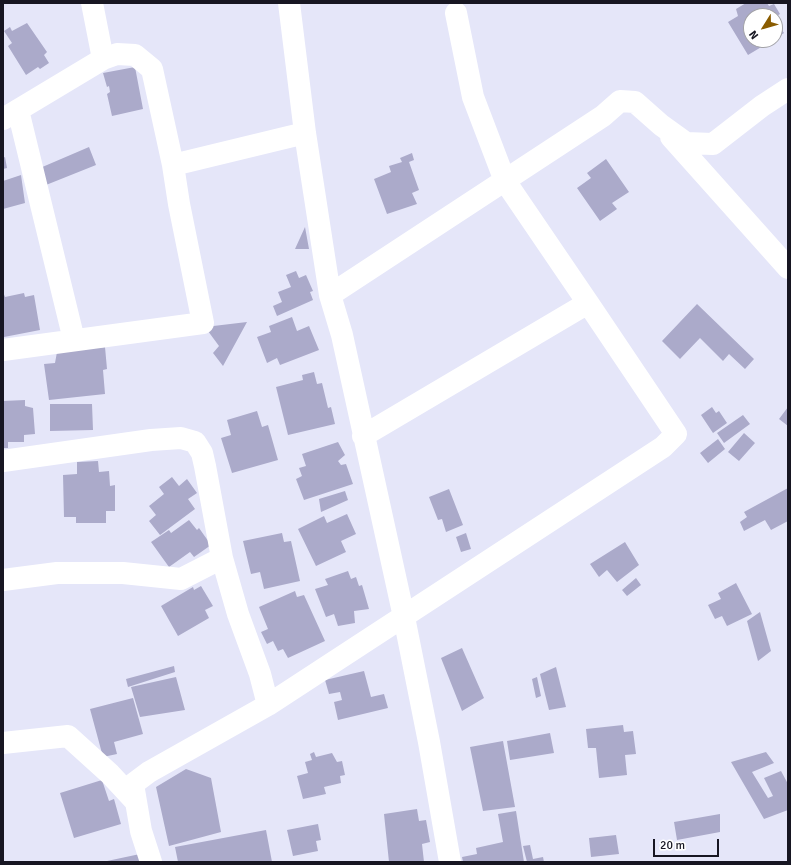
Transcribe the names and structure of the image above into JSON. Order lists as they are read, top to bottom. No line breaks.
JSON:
{"scale_bar":"20 m","north":"bottom left"}
